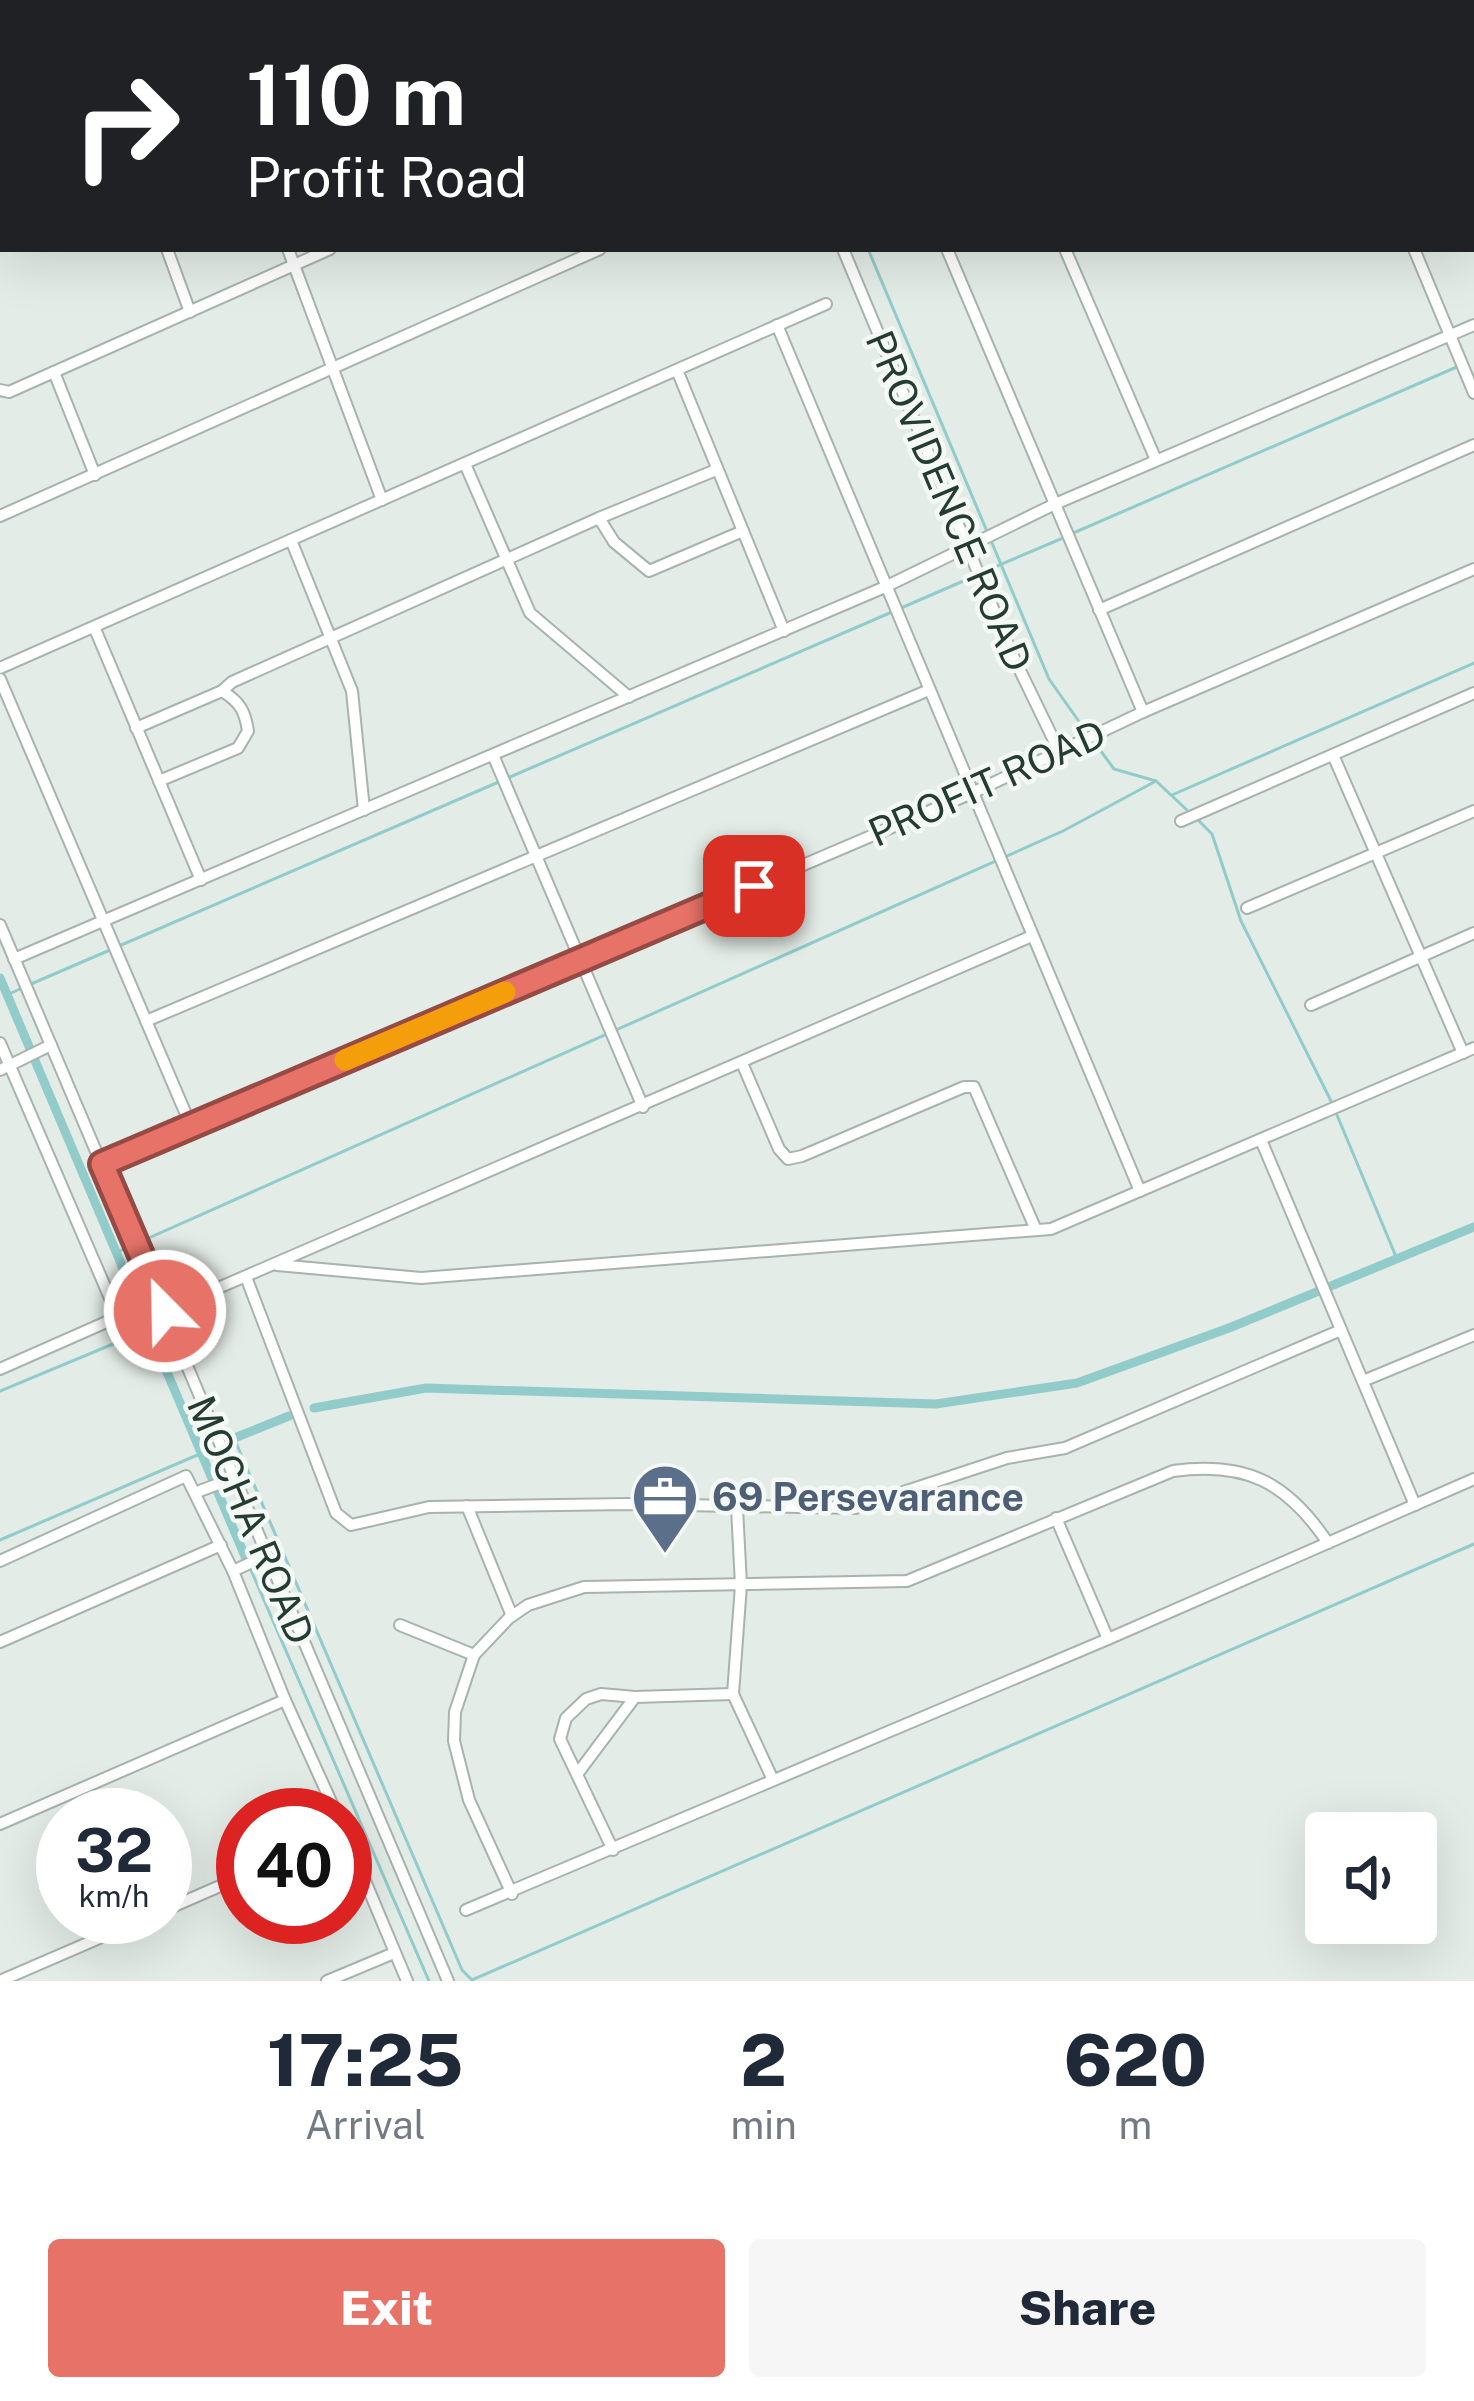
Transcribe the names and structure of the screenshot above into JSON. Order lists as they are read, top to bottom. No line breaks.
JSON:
{"streets":{"street":["PROVIDENCE ROAD","PROFIT ROAD","MOCHA ROAD"]},"crossings":[["PROVIDENCE ROAD","PROFIT ROAD"],["PROFIT ROAD","MOCHA ROAD"]],"places":{"office":["69 Persevarance"]},"page":{"turn":["110 m","Profit Road"],"speed":"32 km/h","limit":"40","eta":["17:25","Arrival","2","min","620","m"],"buttons":["Exit","Share"]}}
